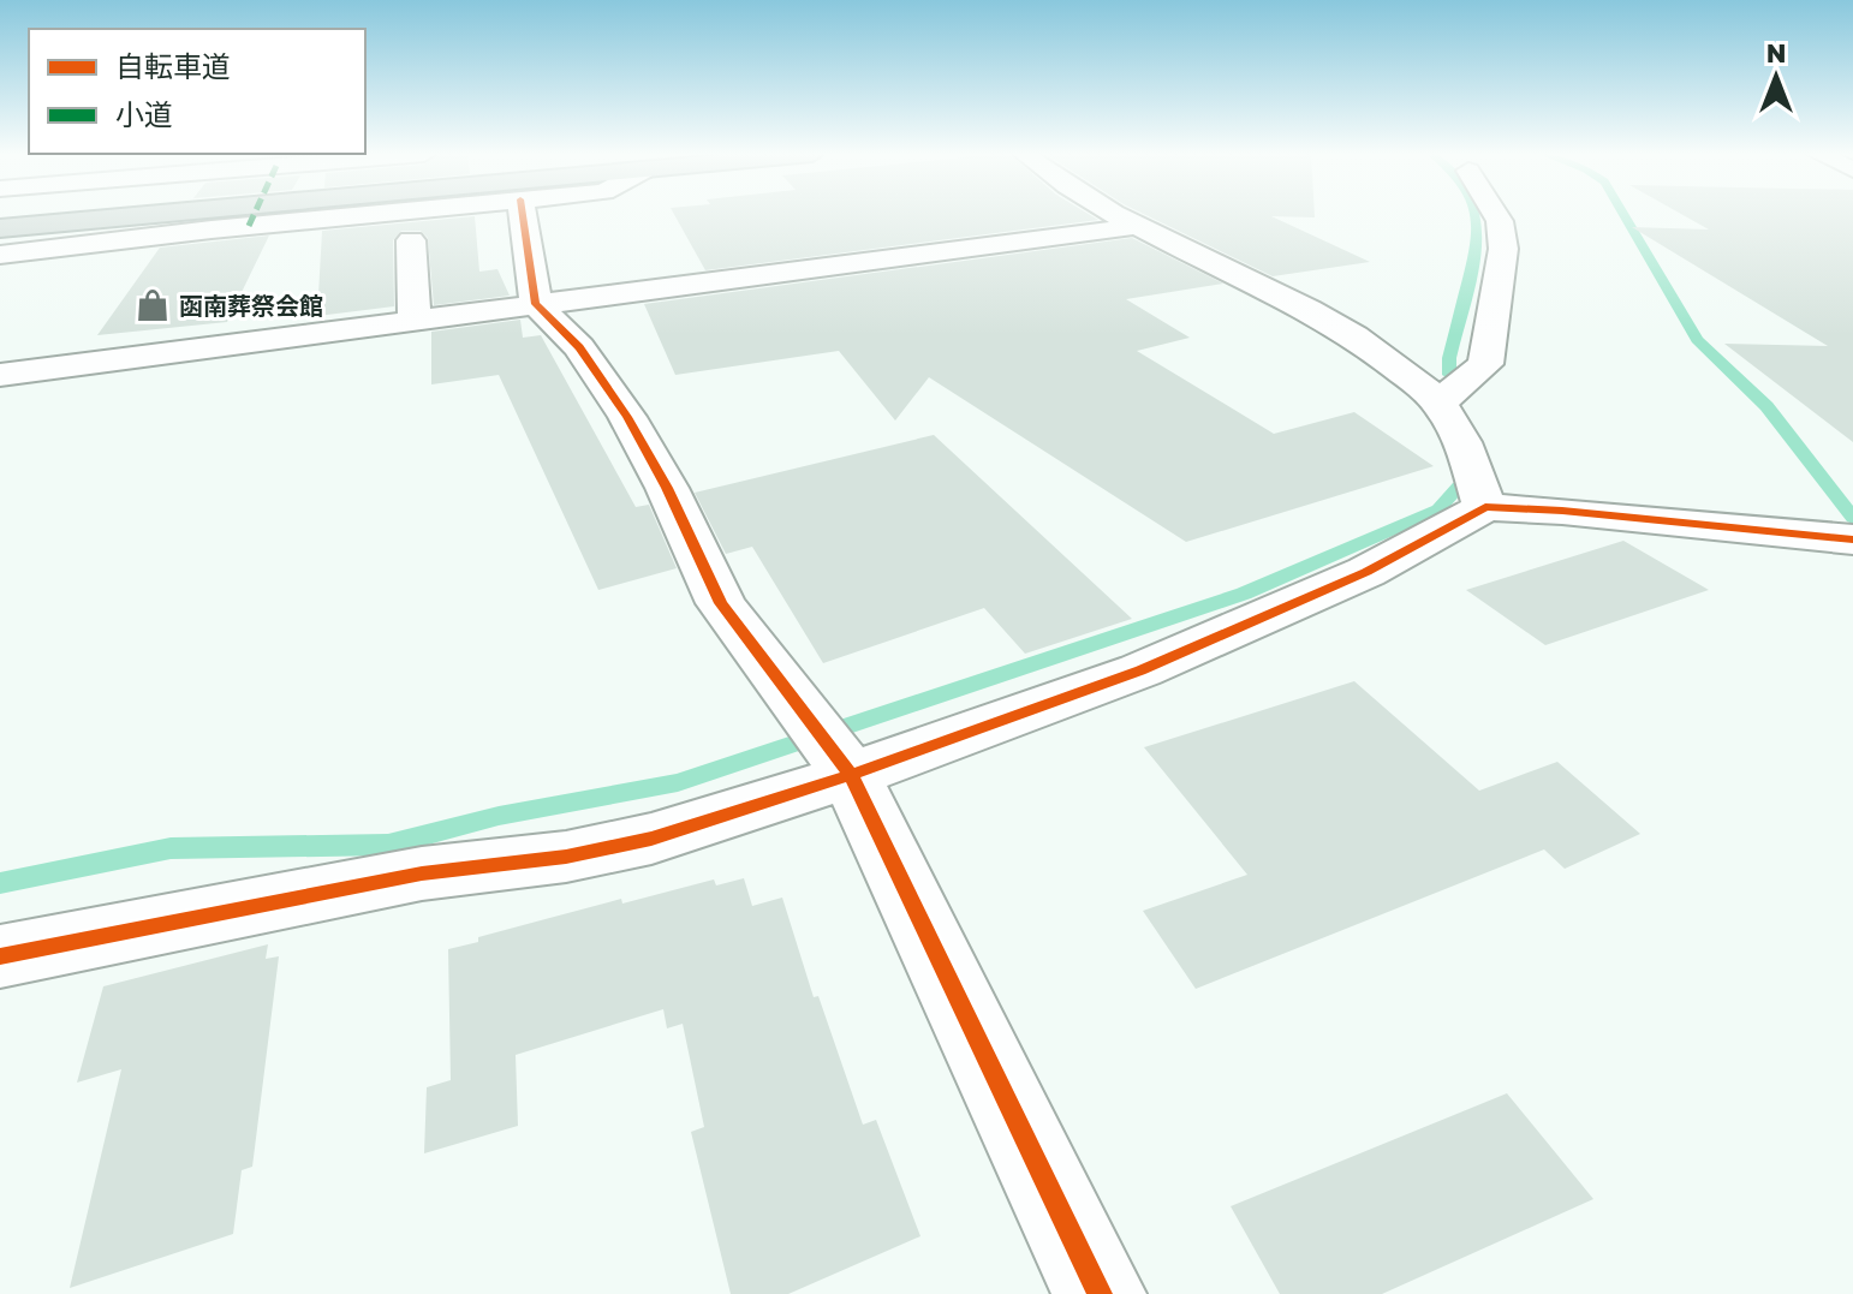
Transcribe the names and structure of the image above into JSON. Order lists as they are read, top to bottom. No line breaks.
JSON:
{"places":{"shop":["函南葬祭会館"]},"legend":["自転車道","小道"],"north":"top"}
